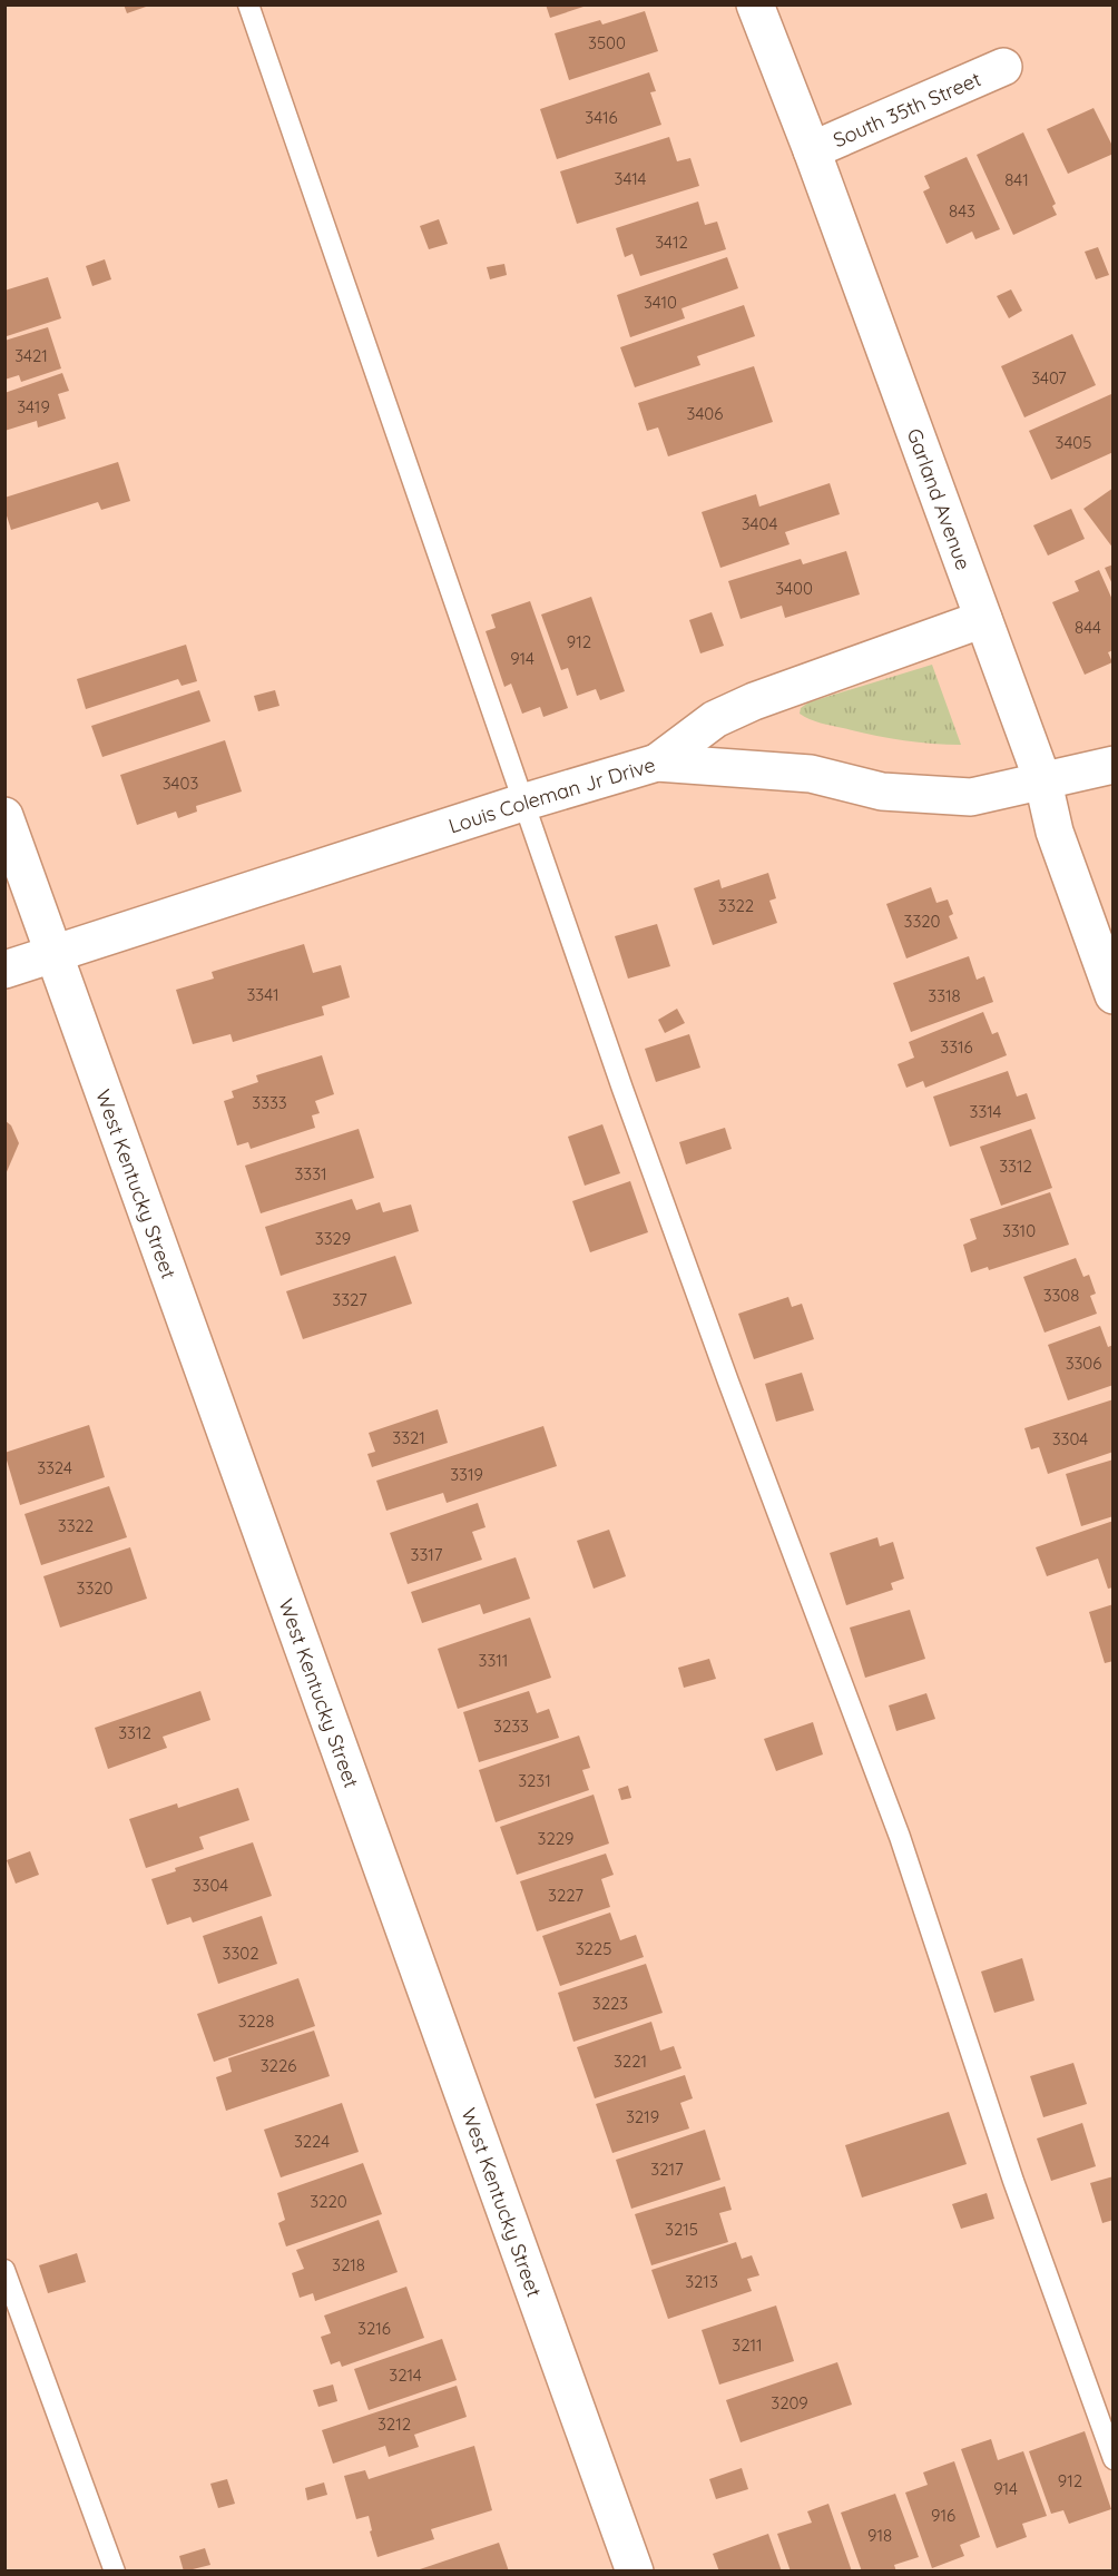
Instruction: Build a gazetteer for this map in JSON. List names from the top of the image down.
{
  "streets": {
    "street": [
      "South 35th Street",
      "Garland Avenue",
      "Louis Coleman Jr Drive",
      "West Kentucky Street"
    ]
  },
  "crossings": [
    ["South 35th Street", "Garland Avenue"],
    ["Garland Avenue", "Louis Coleman Jr Drive"],
    ["Louis Coleman Jr Drive", "West Kentucky Street"]
  ],
  "house_numbers": [
    "3500",
    "3416",
    "3414",
    "841",
    "843",
    "3412",
    "3410",
    "3421",
    "3407",
    "3419",
    "3406",
    "3405",
    "3404",
    "3400",
    "844",
    "912",
    "914",
    "3403",
    "3322",
    "3320",
    "3341",
    "3318",
    "3316",
    "3333",
    "3314",
    "3312",
    "3331",
    "3310",
    "3329",
    "3308",
    "3327",
    "3306",
    "3321",
    "3304",
    "3324",
    "3319",
    "3322",
    "3317",
    "3320",
    "3311",
    "3233",
    "3312",
    "3231",
    "3229",
    "3304",
    "3227",
    "3225",
    "3302",
    "3223",
    "3228",
    "3221",
    "3226",
    "3219",
    "3224",
    "3217",
    "3220",
    "3215",
    "3218",
    "3213",
    "3216",
    "3211",
    "3214",
    "3209",
    "3212",
    "912",
    "914",
    "916",
    "918"
  ]
}
